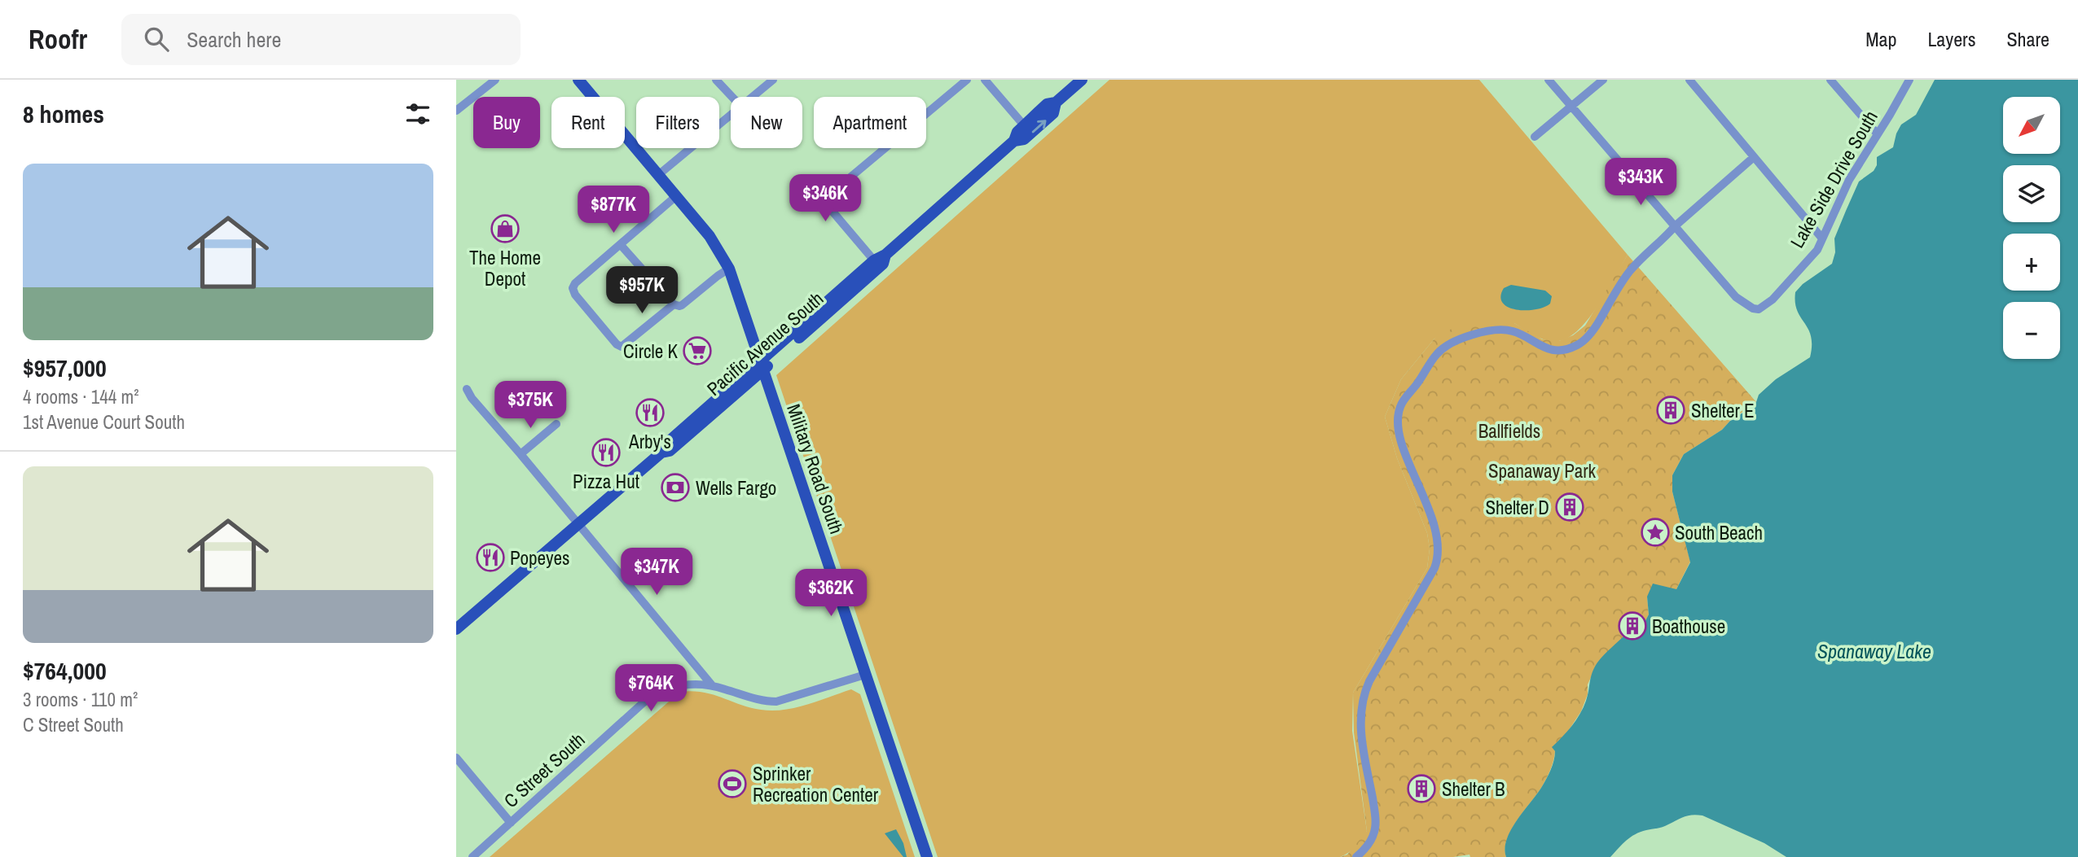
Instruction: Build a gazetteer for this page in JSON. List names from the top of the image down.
{
  "streets": {
    "main road": ["Pacific Avenue South", "Military Road South"],
    "street": ["Lake Side Drive South", "C Street South"]
  },
  "crossings": [
    ["Pacific Avenue South", "Military Road South"],
    ["Military Road South", "C Street South"]
  ],
  "water": ["Spanaway Lake"],
  "parks": ["Ballfields", "Spanaway Park"],
  "places": {
    "shop": ["The Home Depot"],
    "supermarket": ["Circle K"],
    "building": [
      "Shelter E",
      "Shelter D",
      "Boathouse",
      "Shelter B"
    ],
    "restaurant": ["Arby's", "Pizza Hut", "Popeyes"],
    "bank": ["Wells Fargo"],
    "place": ["South Beach"],
    "sports": ["Sprinker Recreation Center"]
  },
  "north": "bottom left",
  "page": {
    "header": "Roofr",
    "search": "Search here",
    "nav": ["Map", "Layers", "Share"],
    "heading": "8 homes",
    "map_buttons": ["+", "−"],
    "chip": [
      "Buy",
      "Rent",
      "Filters",
      "New",
      "Apartment"
    ],
    "list": [
      {
        "name": "$957,000",
        "note": "4 rooms · 144 m² · 1st Avenue Court South"
      },
      {
        "name": "$764,000",
        "note": "3 rooms · 110 m² · C Street South"
      }
    ],
    "price": [
      "$343K",
      "$346K",
      "$877K",
      "$957K",
      "$375K",
      "$347K",
      "$362K",
      "$764K"
    ]
  }
}
